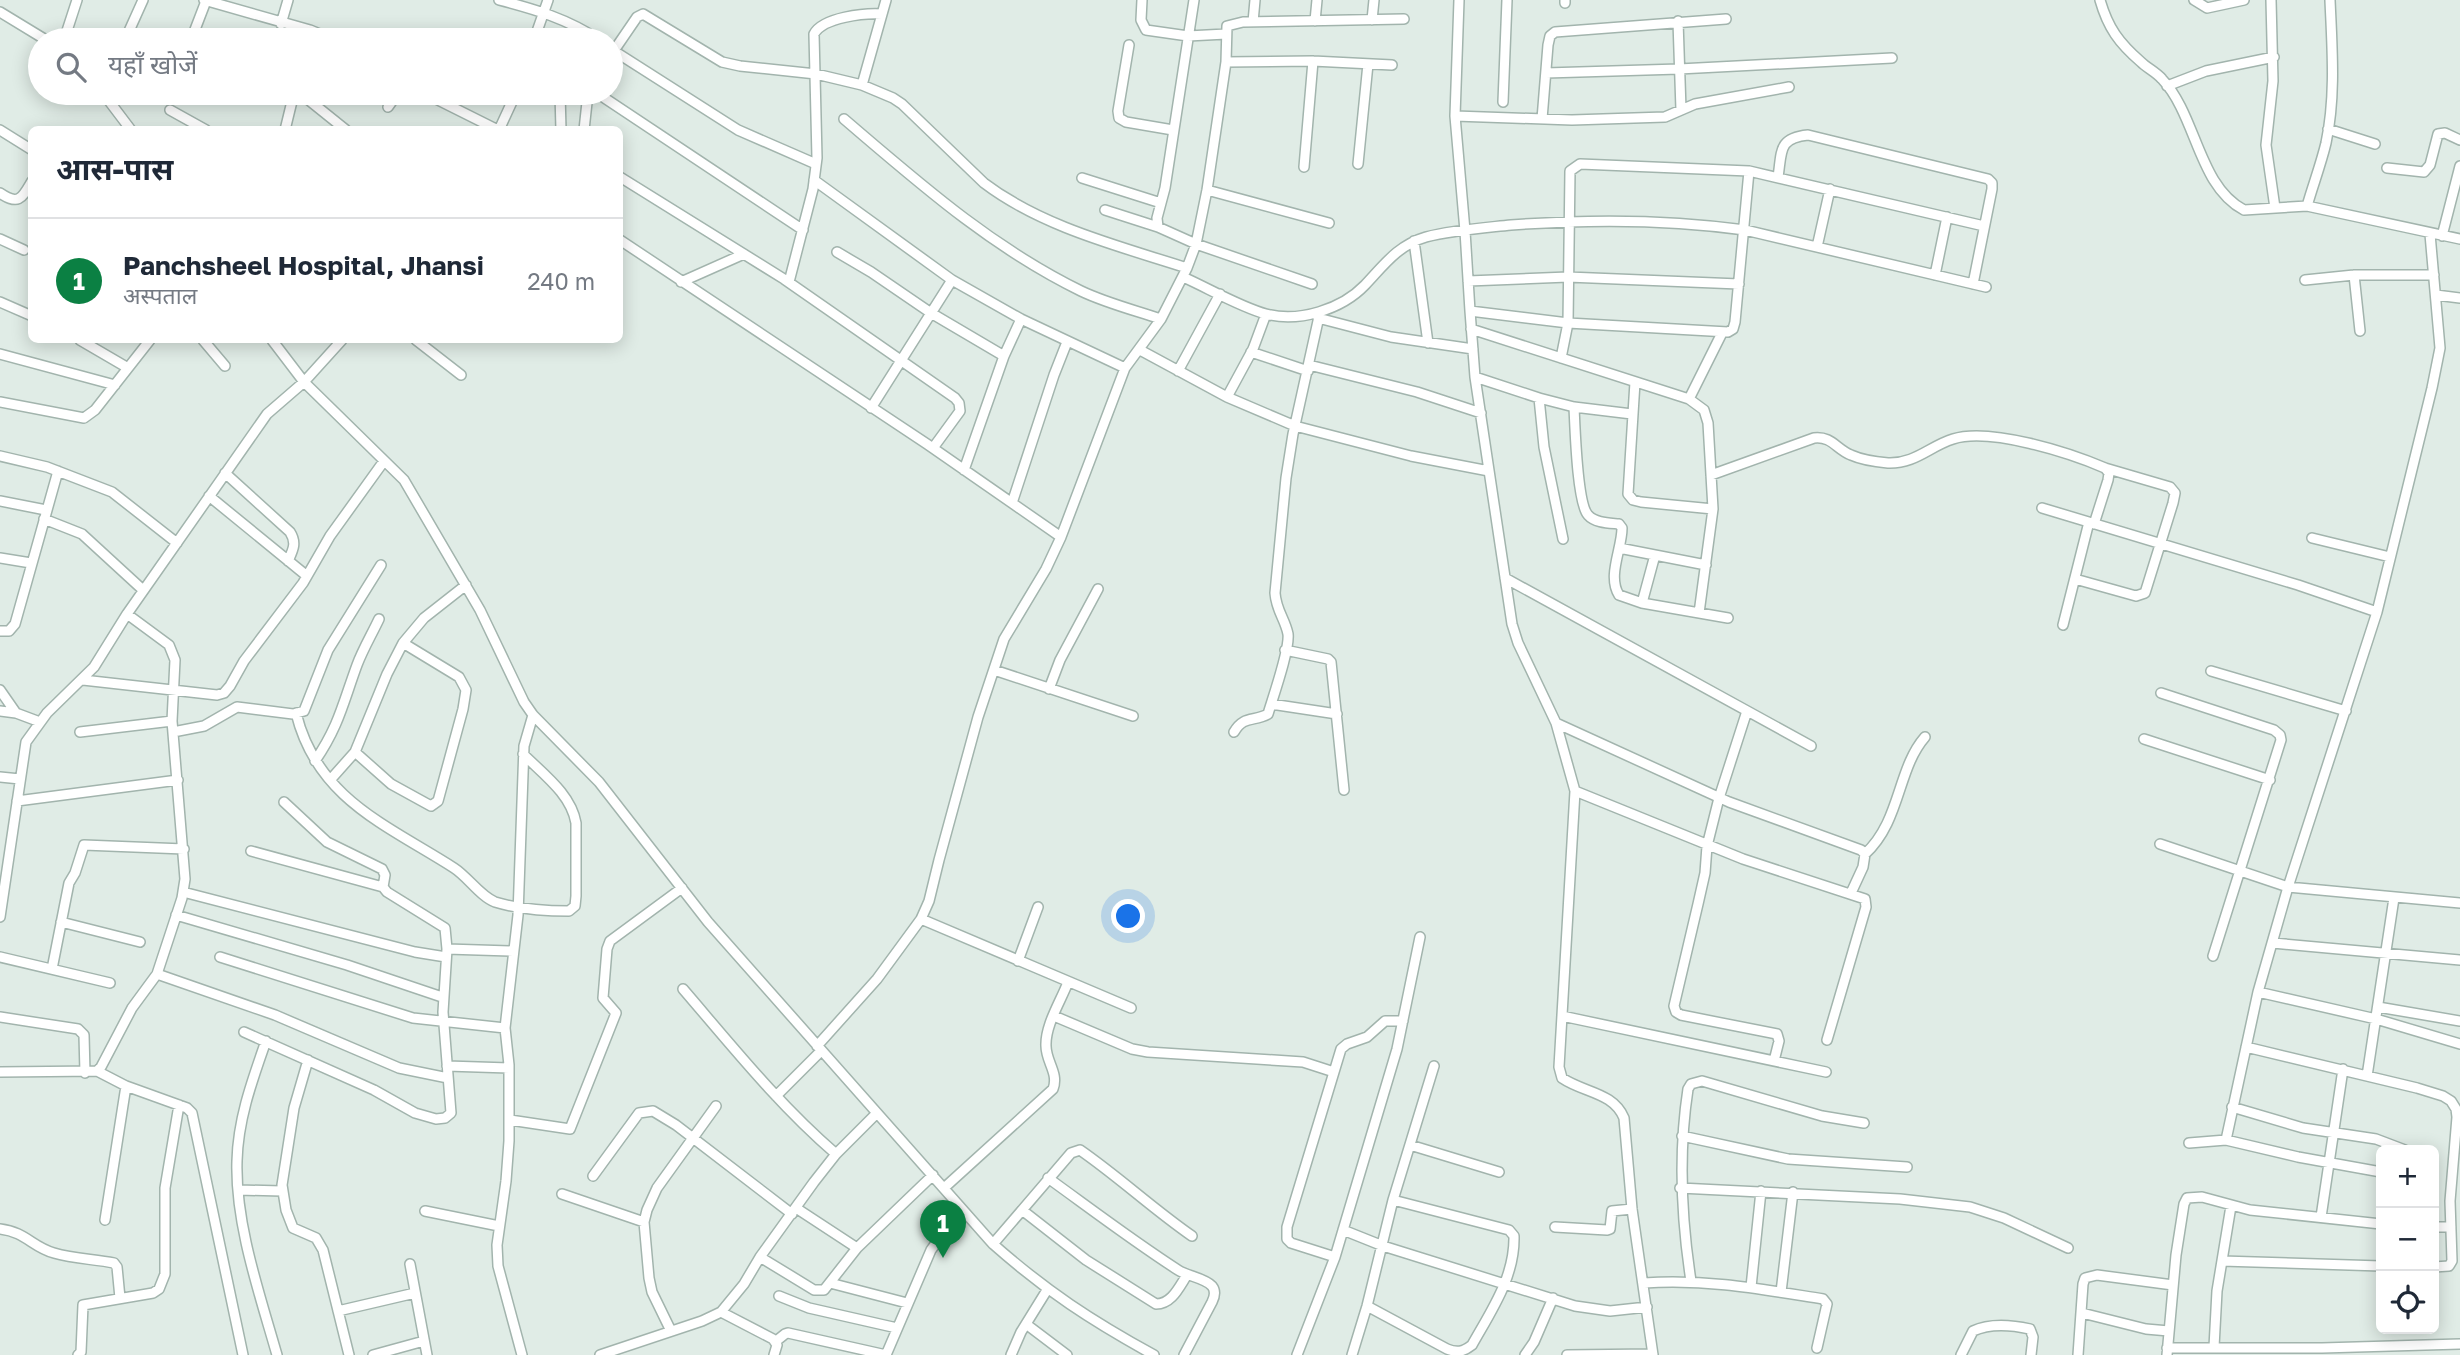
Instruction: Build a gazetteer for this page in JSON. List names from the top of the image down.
{
  "page": {
    "search": "यहाँ खोजें",
    "heading": "आस-पास",
    "list": [
      {
        "mark": "1",
        "name": "Panchsheel Hospital, Jhansi",
        "note": "अस्पताल",
        "value": "240 m"
      }
    ],
    "map_buttons": ["+", "−"],
    "pins": "1"
  }
}
